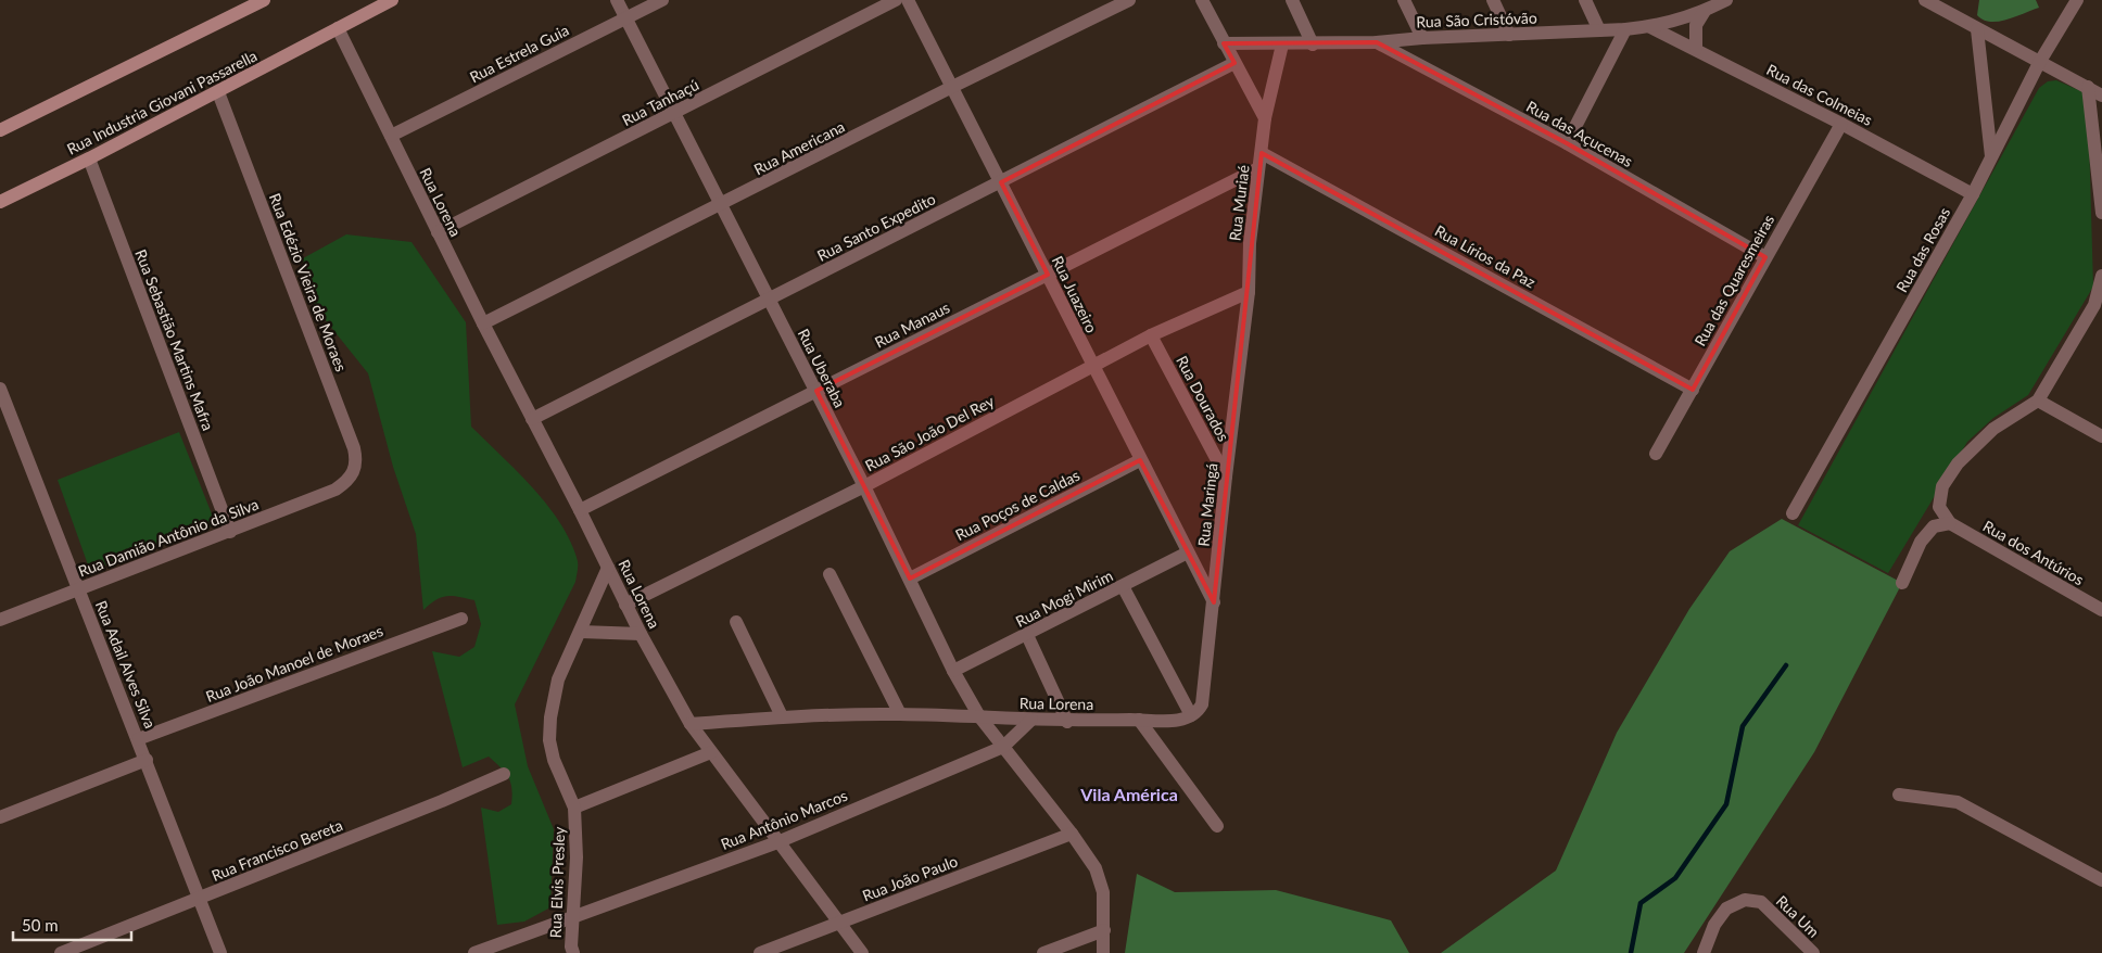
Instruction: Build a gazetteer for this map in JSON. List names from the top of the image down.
{
  "streets": {
    "street": [
      "Rua São Cristóvão",
      "Rua Estrela Guia",
      "Rua das Colmeias",
      "Rua Industria Giovani Passarella",
      "Rua Tanhaçú",
      "Rua das Açucenas",
      "Rua Americana",
      "Rua Lorena",
      "Rua Muriaé",
      "Rua Santo Expedito",
      "Rua das Rosas",
      "Rua Lírios da Paz",
      "Rua das Quaresmeiras",
      "Rua Edézio Vieira de Moraes",
      "Rua Juazeiro",
      "Rua Manaus",
      "Rua Sebastião Martins Mafra",
      "Rua Uberaba",
      "Rua Dourados",
      "Rua São João Del Rey",
      "Rua Poços de Caldas",
      "Rua Maringá",
      "Rua Damião Antônio da Silva",
      "Rua dos Antúrios",
      "Rua Mogi Mirim",
      "Rua João Manoel de Moraes",
      "Rua Adail Alves Silva",
      "Rua Antônio Marcos",
      "Rua Francisco Bereta",
      "Rua João Paulo",
      "Rua Elvis Presley",
      "Rua Um"
    ]
  },
  "crossings": [
    ["Rua São Cristóvão", "Rua das Colmeias"],
    ["Rua São Cristóvão", "Rua das Açucenas"],
    ["Rua São Cristóvão", "Rua Muriaé"],
    ["Rua Estrela Guia", "Rua Lorena"],
    ["Rua Estrela Guia", "Rua Uberaba"],
    ["Rua das Colmeias", "Rua das Rosas"],
    ["Rua das Colmeias", "Rua das Quaresmeiras"],
    ["Rua Industria Giovani Passarella", "Rua Lorena"],
    ["Rua Industria Giovani Passarella", "Rua Edézio Vieira de Moraes"],
    ["Rua Industria Giovani Passarella", "Rua Sebastião Martins Mafra"],
    ["Rua Tanhaçú", "Rua Lorena"],
    ["Rua Tanhaçú", "Rua Uberaba"],
    ["Rua das Açucenas", "Rua das Quaresmeiras"],
    ["Rua Americana", "Rua Lorena"],
    ["Rua Americana", "Rua Juazeiro"],
    ["Rua Americana", "Rua Uberaba"],
    ["Rua Lorena", "Rua Santo Expedito"],
    ["Rua Lorena", "Rua Manaus"],
    ["Rua Lorena", "Rua Uberaba"],
    ["Rua Lorena", "Rua São João Del Rey"],
    ["Rua Lorena", "Rua Maringá"],
    ["Rua Lorena", "Rua Elvis Presley"],
    ["Rua Muriaé", "Rua Lírios da Paz"],
    ["Rua Muriaé", "Rua Manaus"],
    ["Rua Muriaé", "Rua São João Del Rey"],
    ["Rua Muriaé", "Rua Maringá"],
    ["Rua Santo Expedito", "Rua Juazeiro"],
    ["Rua Santo Expedito", "Rua Uberaba"],
    ["Rua Lírios da Paz", "Rua das Quaresmeiras"],
    ["Rua Edézio Vieira de Moraes", "Rua Damião Antônio da Silva"],
    ["Rua Juazeiro", "Rua Manaus"],
    ["Rua Juazeiro", "Rua São João Del Rey"],
    ["Rua Juazeiro", "Rua Poços de Caldas"],
    ["Rua Juazeiro", "Rua Maringá"],
    ["Rua Juazeiro", "Rua Mogi Mirim"],
    ["Rua Manaus", "Rua Uberaba"],
    ["Rua Sebastião Martins Mafra", "Rua Damião Antônio da Silva"],
    ["Rua Uberaba", "Rua São João Del Rey"],
    ["Rua Uberaba", "Rua Poços de Caldas"],
    ["Rua Uberaba", "Rua Mogi Mirim"],
    ["Rua Uberaba", "Rua Antônio Marcos"],
    ["Rua Uberaba", "Rua João Paulo"],
    ["Rua Dourados", "Rua São João Del Rey"],
    ["Rua Dourados", "Rua Maringá"],
    ["Rua São João Del Rey", "Rua Maringá"],
    ["Rua Damião Antônio da Silva", "Rua Adail Alves Silva"],
    ["Rua João Manoel de Moraes", "Rua Adail Alves Silva"],
    ["Rua Adail Alves Silva", "Rua Francisco Bereta"],
    ["Rua Antônio Marcos", "Rua Elvis Presley"]
  ],
  "districts": ["Vila América"],
  "scale_bar": "50 m"
}
